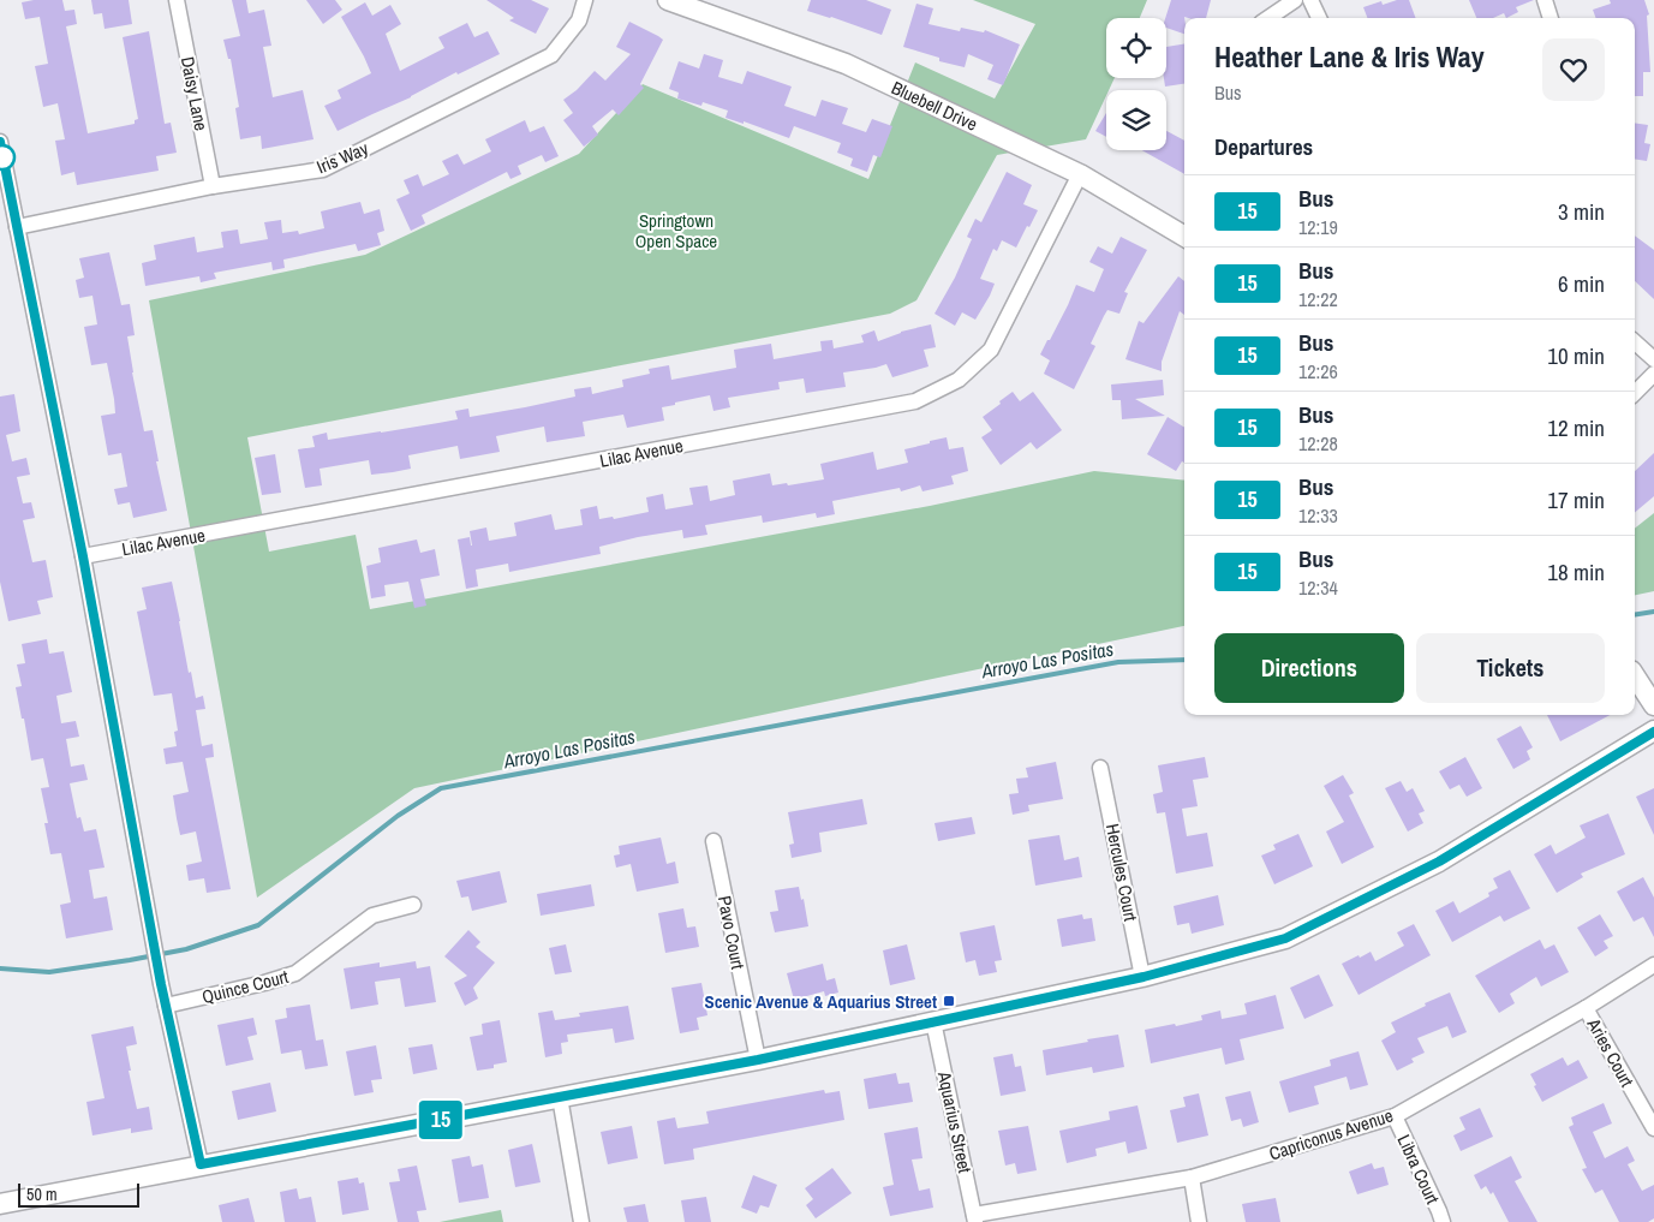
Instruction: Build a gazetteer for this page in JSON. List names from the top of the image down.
{
  "streets": {
    "street": [
      "Daisy Lane",
      "Bluebell Drive",
      "Iris Way",
      "Lilac Avenue",
      "Hercules Court",
      "Pavo Court",
      "Quince Court",
      "Aries Court",
      "Aquarius Street",
      "Capriconus Avenue",
      "Libra Court"
    ]
  },
  "crossings": [
    ["Daisy Lane", "Iris Way"],
    ["Bluebell Drive", "Lilac Avenue"],
    ["Aries Court", "Capriconus Avenue"],
    ["Aquarius Street", "Capriconus Avenue"],
    ["Capriconus Avenue", "Libra Court"]
  ],
  "water": ["Arroyo Las Positas"],
  "parks": ["Springtown Open Space"],
  "places": {
    "transit": ["Scenic Avenue & Aquarius Street"]
  },
  "lines": ["bus line 15"],
  "scale_bar": "50 m",
  "page": {
    "on_map": "15",
    "heading": [
      ["Heather Lane & Iris Way", "Bus"],
      "Departures"
    ],
    "list": [
      {
        "mark": "15",
        "name": "Bus",
        "note": "12:19",
        "value": "3 min"
      },
      {
        "mark": "15",
        "name": "Bus",
        "note": "12:22",
        "value": "6 min"
      },
      {
        "mark": "15",
        "name": "Bus",
        "note": "12:26",
        "value": "10 min"
      },
      {
        "mark": "15",
        "name": "Bus",
        "note": "12:28",
        "value": "12 min"
      },
      {
        "mark": "15",
        "name": "Bus",
        "note": "12:33",
        "value": "17 min"
      },
      {
        "mark": "15",
        "name": "Bus",
        "note": "12:34",
        "value": "18 min"
      }
    ],
    "buttons": ["Directions", "Tickets"],
    "scale": "50 m"
  }
}
